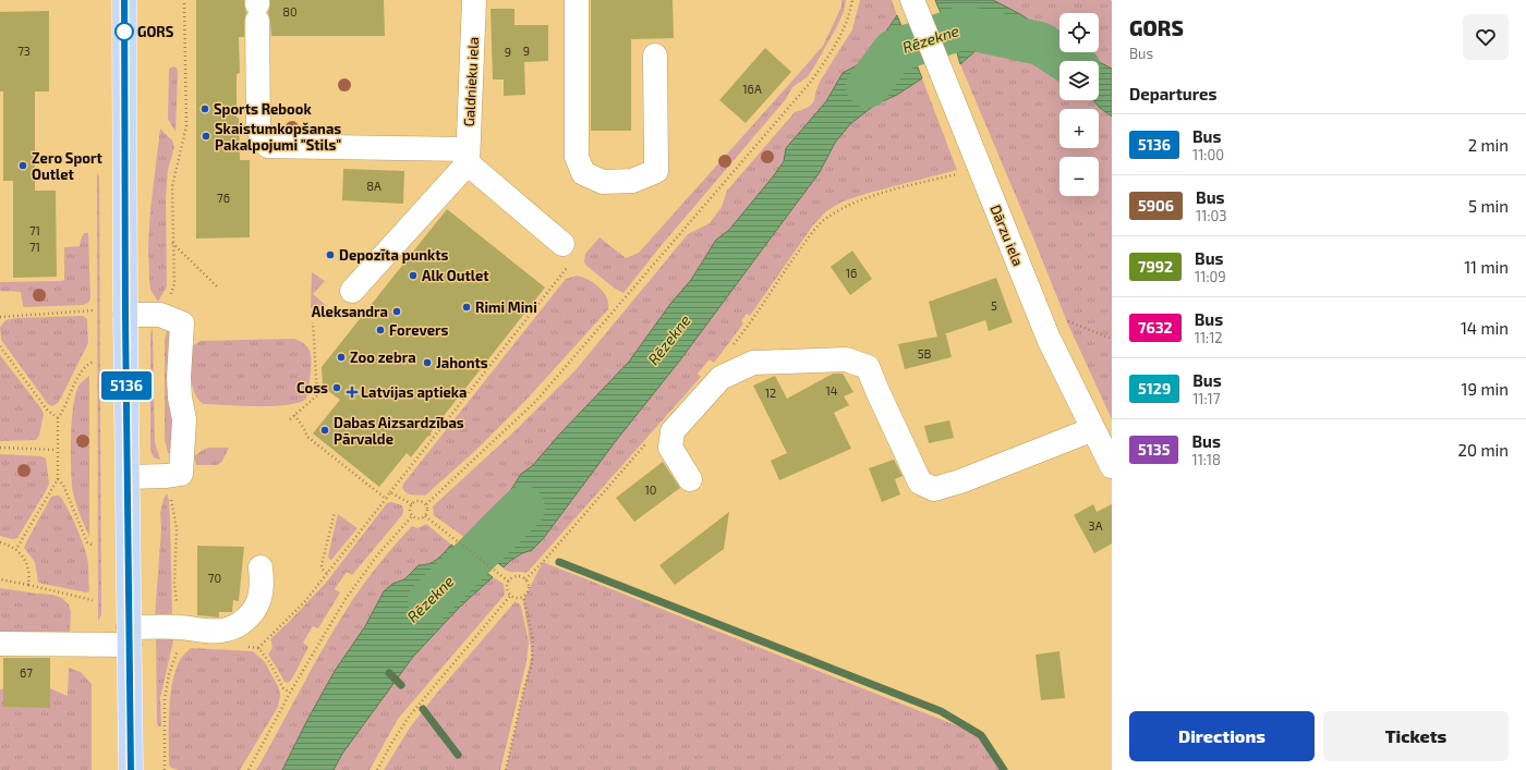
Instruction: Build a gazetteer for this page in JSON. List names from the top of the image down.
{
  "streets": {
    "street": ["Galdnieku iela", "Dārzu iela"]
  },
  "water": ["Rēzekne"],
  "places": {
    "other": [
      "GORS",
      "Sports Rebook",
      "Skaistumkopšanas Pakalpojumi \"Stils\"",
      "Zero Sport Outlet",
      "Depozīta punkts",
      "Alk Outlet",
      "Rimi Mini",
      "Aleksandra",
      "Forevers",
      "Zoo zebra",
      "Jahonts",
      "Coss",
      "Dabas Aizsardzības Pārvalde"
    ],
    "health": ["Latvijas aptieka"]
  },
  "lines": ["bus line 5136"],
  "house_numbers": [
    "80",
    "73",
    "9",
    "9",
    "16A",
    "8A",
    "76",
    "71",
    "71",
    "16",
    "5",
    "5B",
    "14",
    "12",
    "10",
    "3A",
    "70",
    "67"
  ],
  "page": {
    "on_map": "5136",
    "heading": [
      ["GORS", "Bus"],
      "Departures"
    ],
    "map_buttons": ["+", "−"],
    "list": [
      {
        "mark": "5136",
        "name": "Bus",
        "note": "11:00",
        "value": "2 min"
      },
      {
        "mark": "5906",
        "name": "Bus",
        "note": "11:03",
        "value": "5 min"
      },
      {
        "mark": "7992",
        "name": "Bus",
        "note": "11:09",
        "value": "11 min"
      },
      {
        "mark": "7632",
        "name": "Bus",
        "note": "11:12",
        "value": "14 min"
      },
      {
        "mark": "5129",
        "name": "Bus",
        "note": "11:17",
        "value": "19 min"
      },
      {
        "mark": "5135",
        "name": "Bus",
        "note": "11:18",
        "value": "20 min"
      }
    ],
    "buttons": ["Directions", "Tickets"]
  }
}
